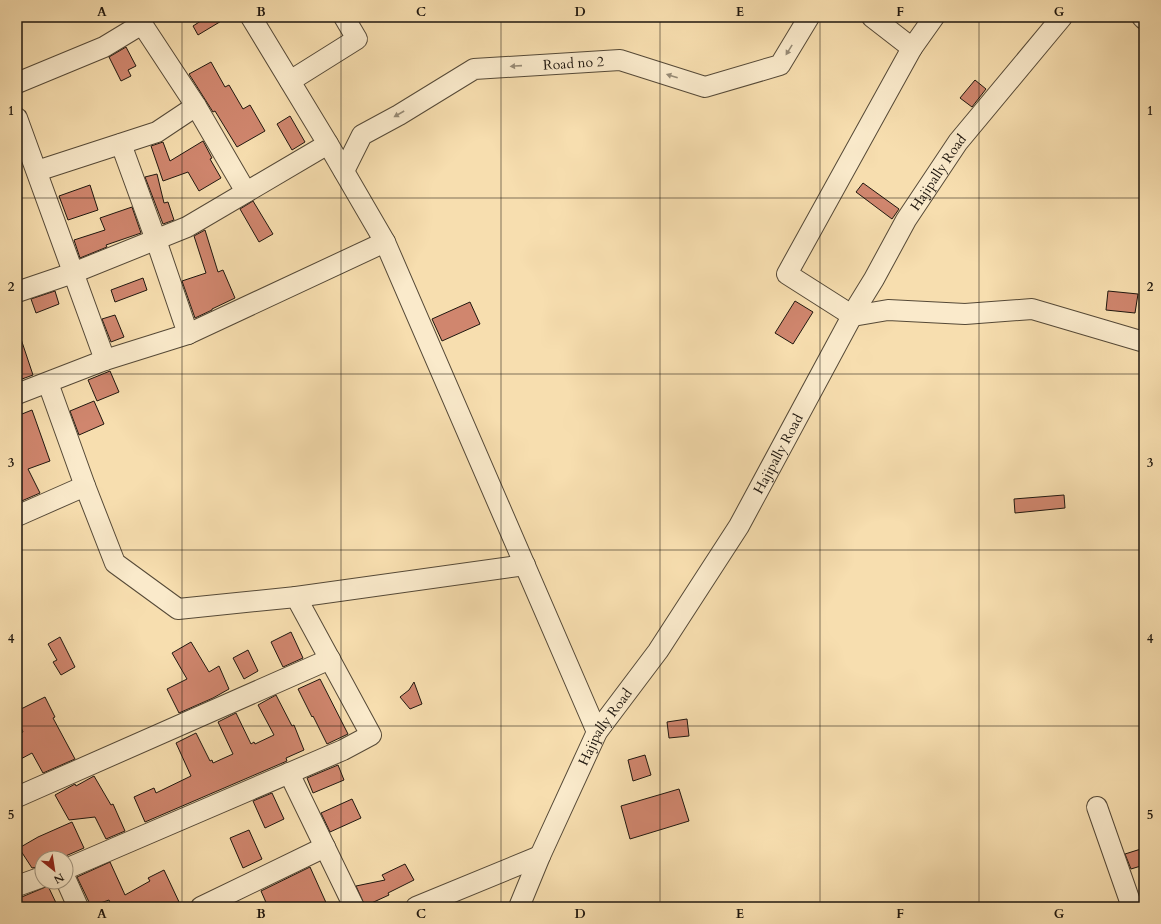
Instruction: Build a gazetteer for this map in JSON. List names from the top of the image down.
{
  "streets": {
    "street": ["Road no 2", "Hajipally Road"]
  },
  "one_way": ["Road no 2"],
  "north": "bottom right",
  "grid": {
    "columns": [
      "A",
      "B",
      "C",
      "D",
      "E",
      "F",
      "G"
    ],
    "rows": [
      "1",
      "2",
      "3",
      "4",
      "5"
    ]
  }
}
